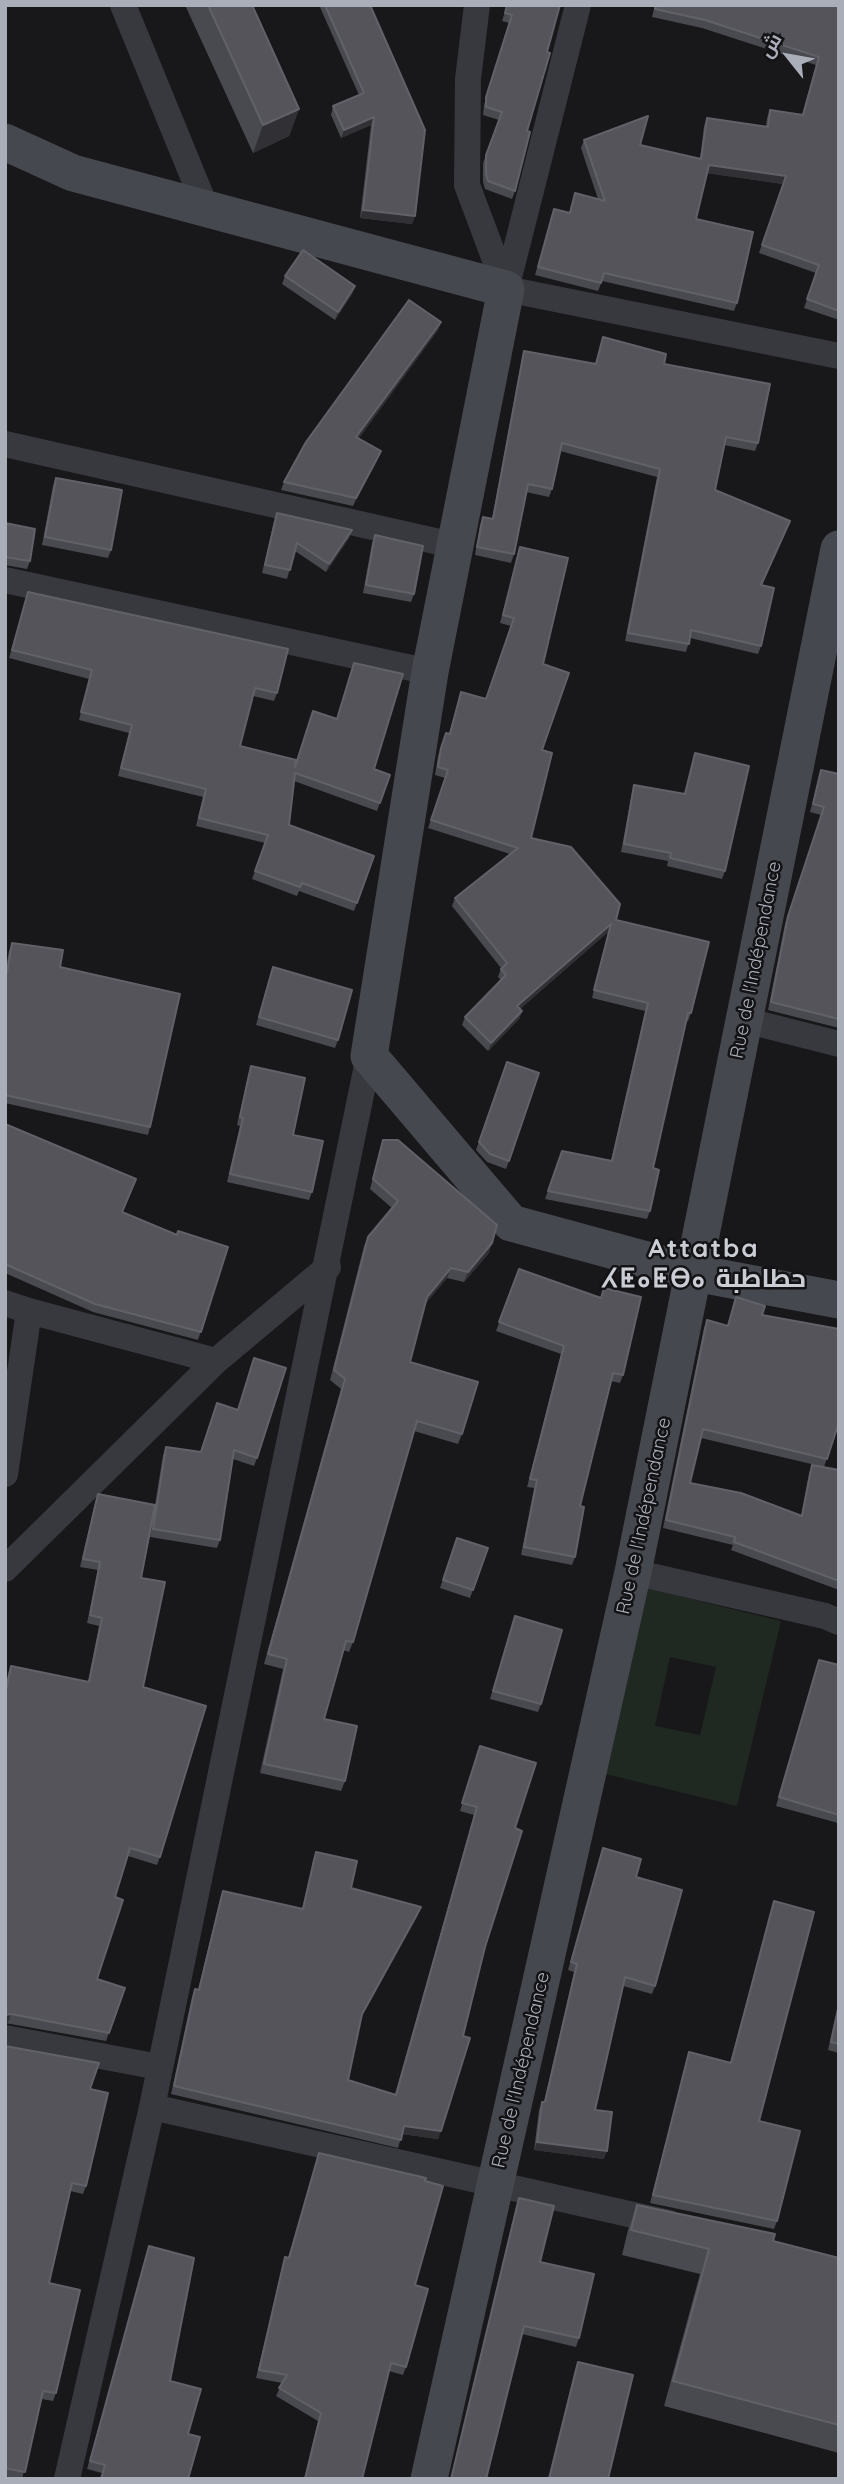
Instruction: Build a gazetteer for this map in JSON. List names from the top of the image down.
{
  "streets": {
    "main road": ["Rue de l'Indépendance"]
  },
  "districts": ["Attatba ⵃⵟⴰⵟⴱⴰ حطاطبة"],
  "north": "top left"
}
